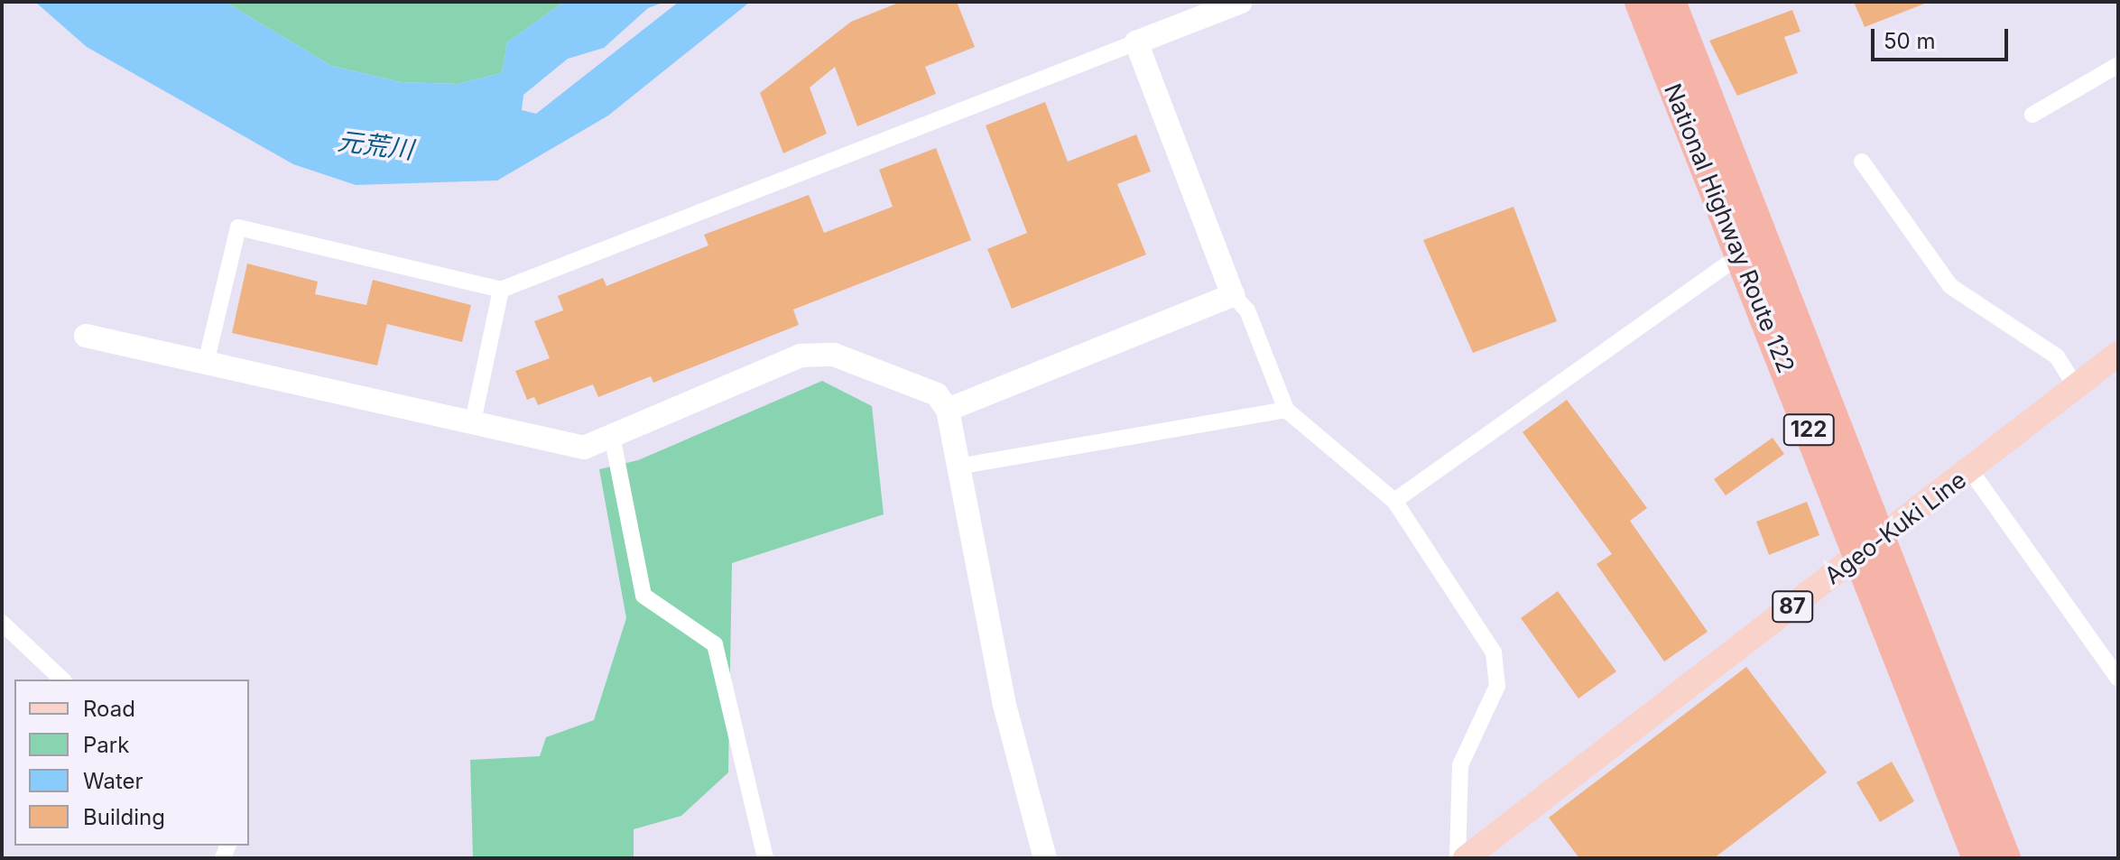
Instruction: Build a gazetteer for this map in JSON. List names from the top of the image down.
{
  "streets": {
    "highway": ["National Highway Route 122", "122"],
    "main road": ["Ageo-Kuki Line", "87"]
  },
  "crossings": [
    ["National Highway Route 122", "Ageo-Kuki Line"]
  ],
  "water": ["元荒川"],
  "legend": [
    "Road",
    "Park",
    "Water",
    "Building"
  ],
  "scale_bar": "50 m"
}
